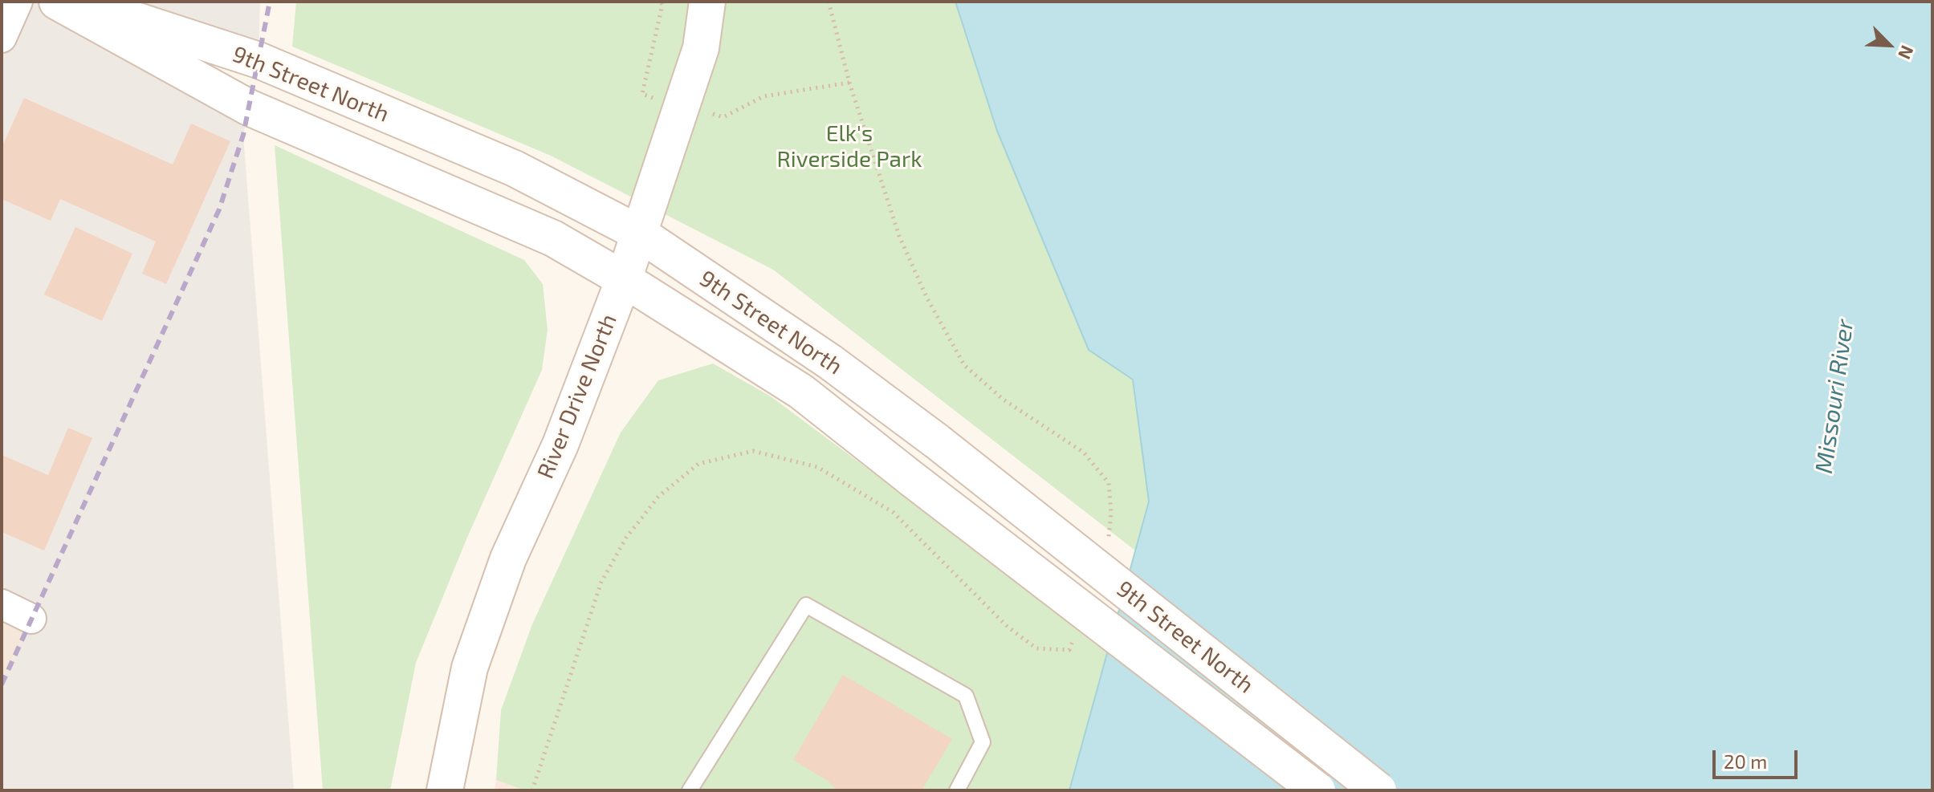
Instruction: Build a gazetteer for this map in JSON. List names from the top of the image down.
{
  "streets": {
    "main road": ["9th Street North", "River Drive North"]
  },
  "crossings": [
    ["9th Street North", "River Drive North"]
  ],
  "water": ["Missouri River"],
  "parks": ["Elk's Riverside Park"],
  "scale_bar": "20 m",
  "north": "bottom right"
}
